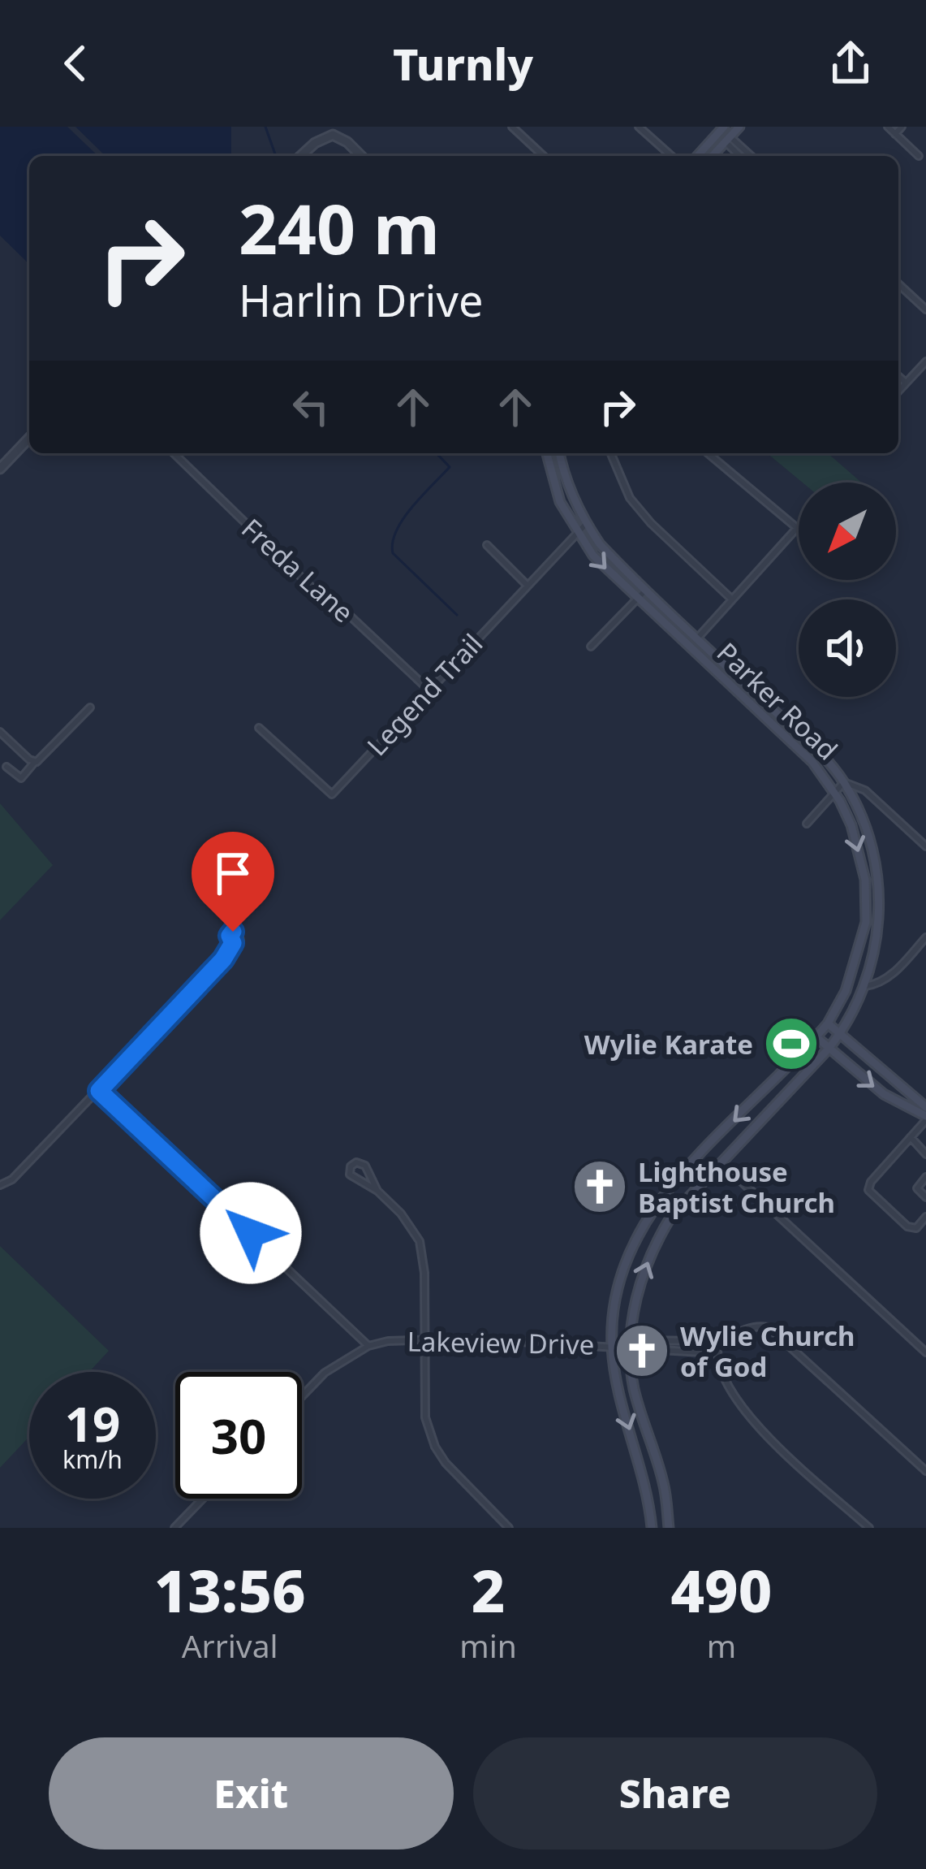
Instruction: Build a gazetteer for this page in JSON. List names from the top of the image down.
{
  "streets": {
    "main road": ["Parker Road"],
    "street": ["Freda Lane", "Legend Trail", "Lakeview Drive"]
  },
  "crossings": [
    ["Freda Lane", "Legend Trail"],
    ["Legend Trail", "Parker Road"],
    ["Parker Road", "Lakeview Drive"]
  ],
  "places": {
    "sports": ["Wylie Karate"],
    "church": ["Lighthouse Baptist Church", "Wylie Church of God"]
  },
  "north": "bottom left",
  "page": {
    "header": "Turnly",
    "turn": ["240 m", "Harlin Drive"],
    "speed": "19 km/h",
    "limit": "30",
    "eta": [
      "13:56",
      "Arrival",
      "2",
      "min",
      "490",
      "m"
    ],
    "buttons": ["Exit", "Share"]
  }
}
